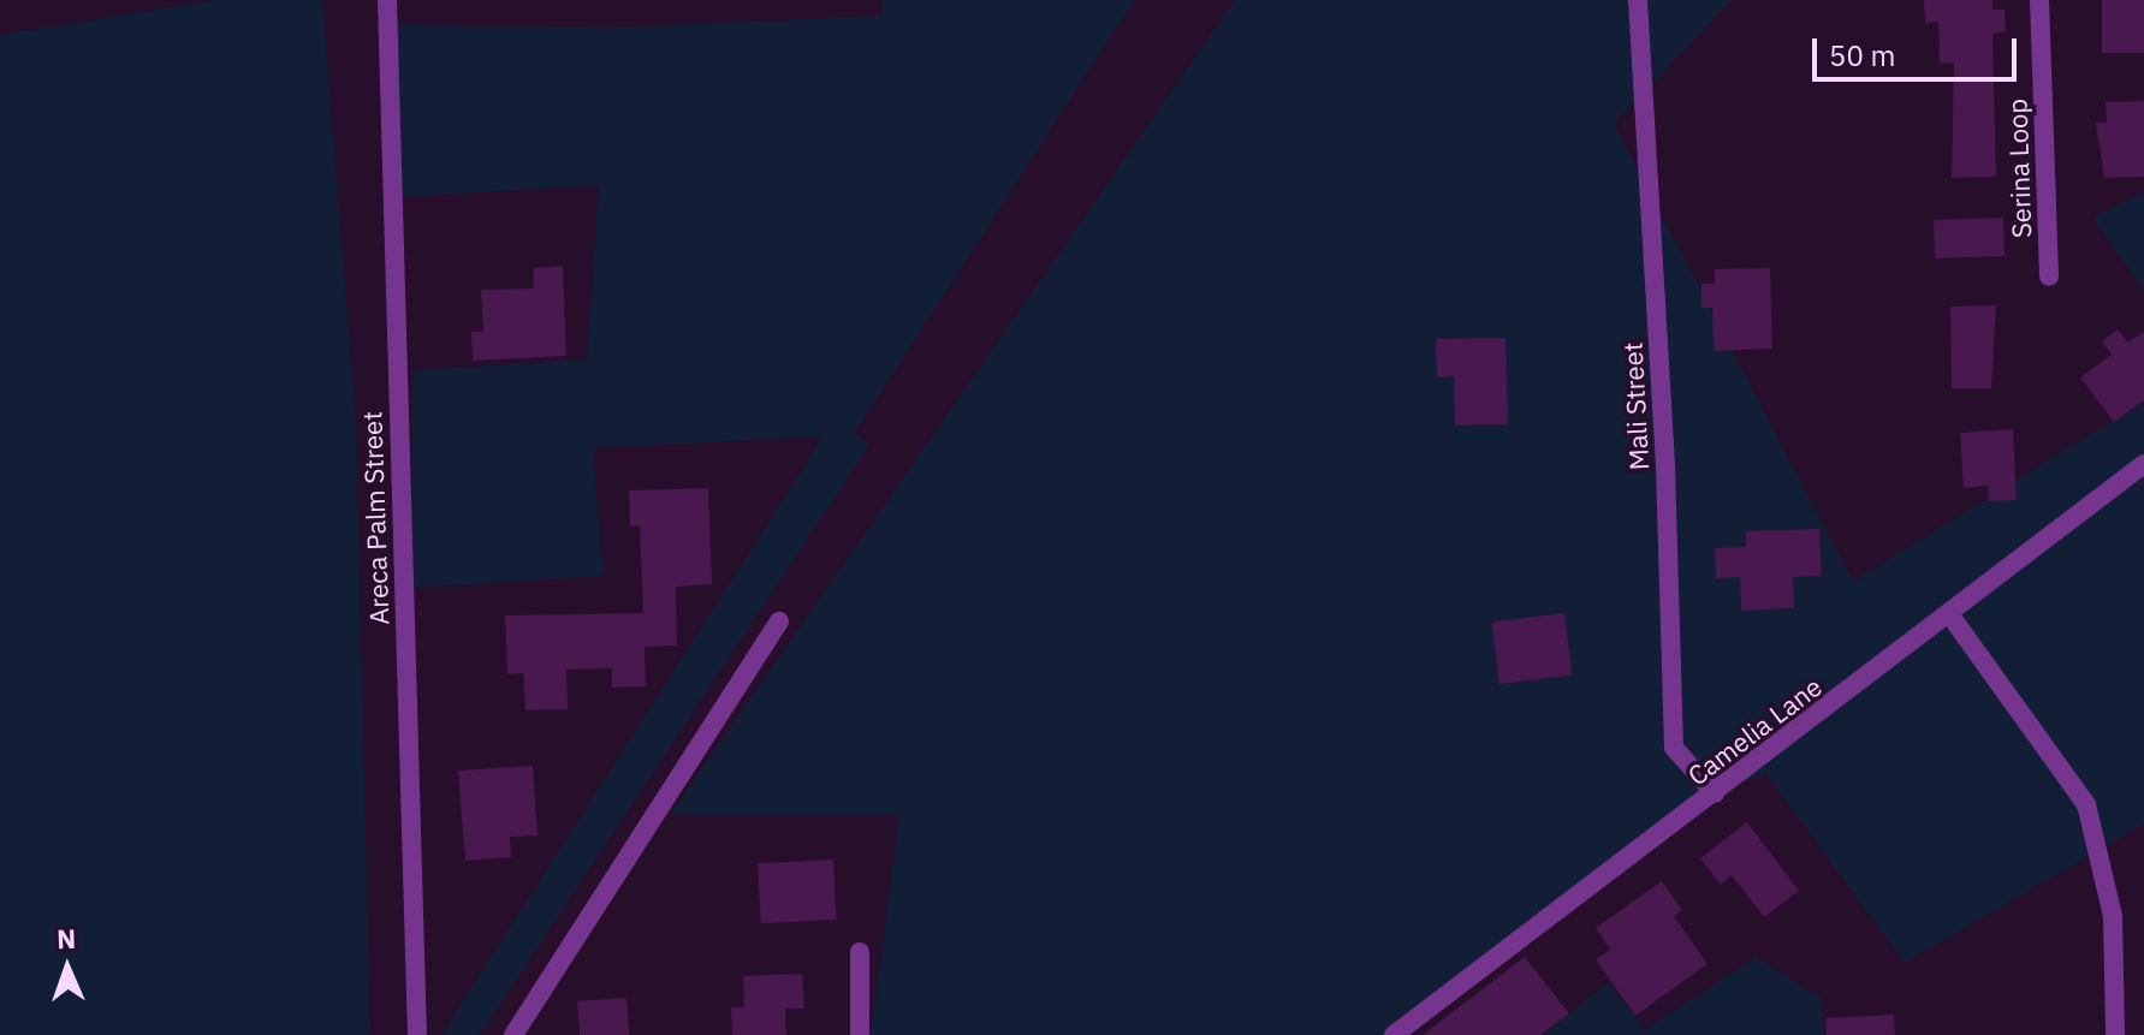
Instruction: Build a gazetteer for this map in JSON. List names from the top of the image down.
{
  "streets": {
    "street": [
      "Serina Loop",
      "Mali Street",
      "Areca Palm Street",
      "Camelia Lane"
    ]
  },
  "crossings": [
    ["Mali Street", "Camelia Lane"]
  ],
  "scale_bar": "50 m",
  "north": "top"
}
